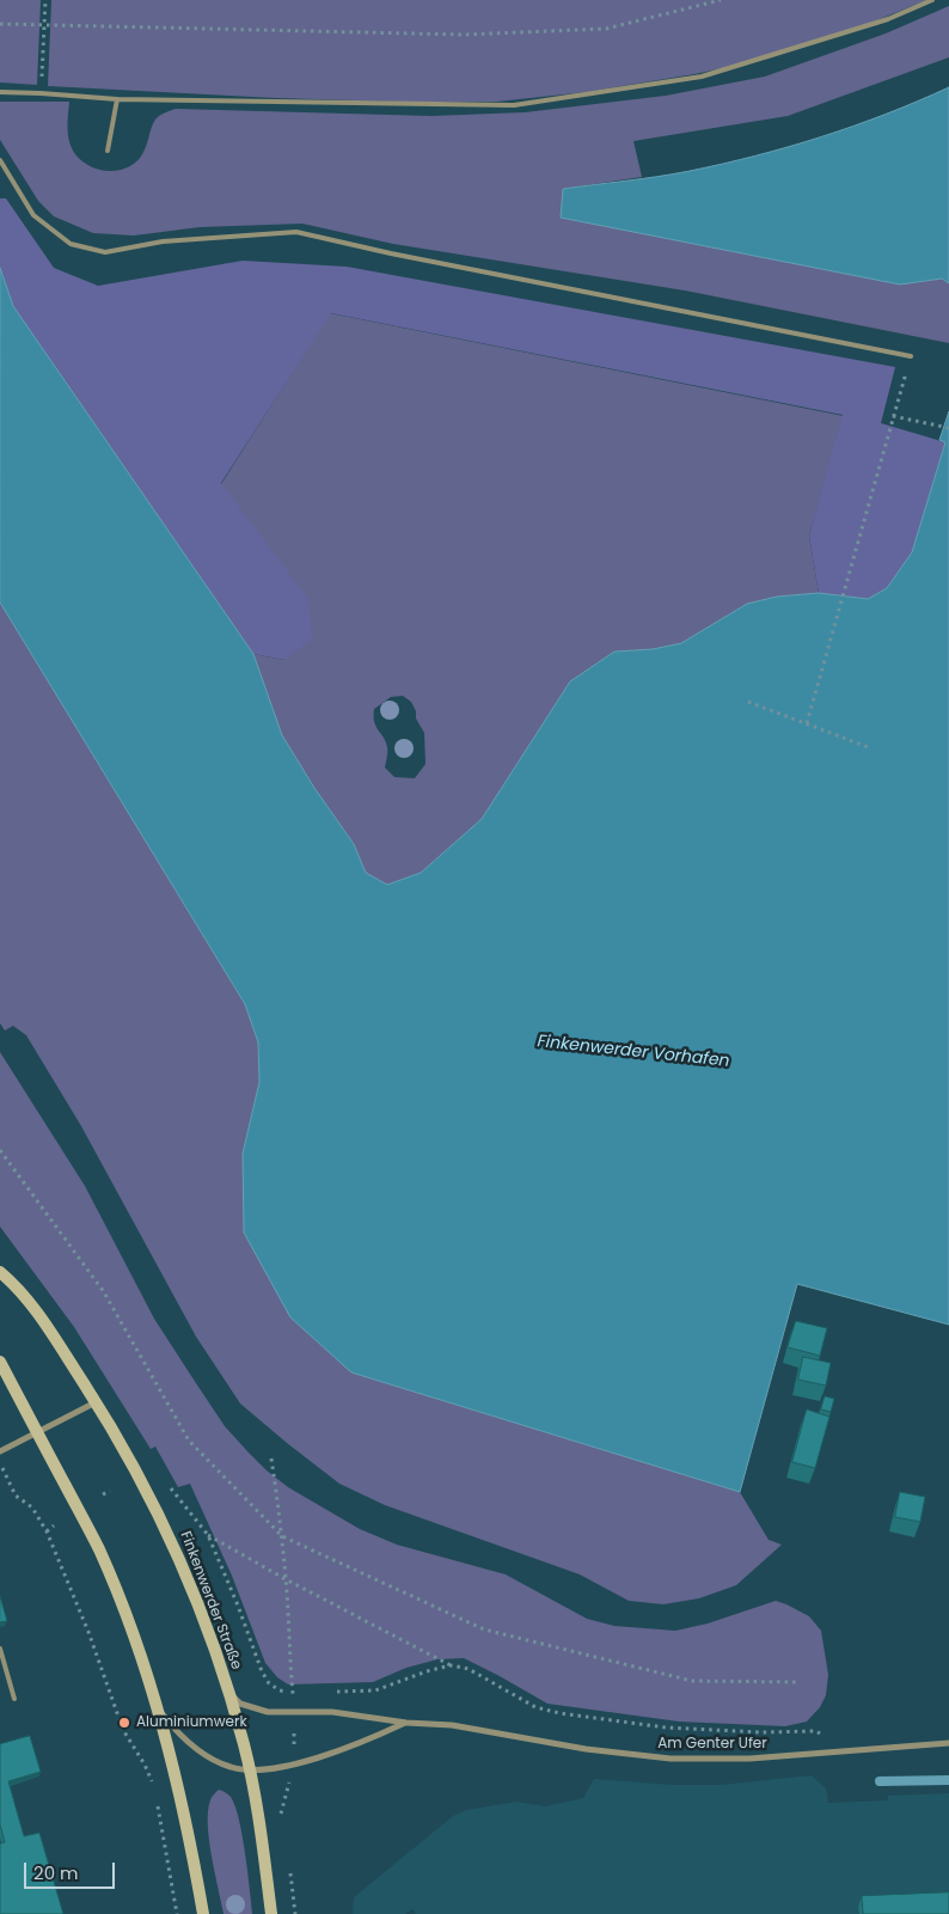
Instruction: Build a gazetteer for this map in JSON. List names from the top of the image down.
{
  "streets": {
    "main road": ["Finkenwerder Straße"],
    "street": ["Am Genter Ufer"]
  },
  "crossings": [
    ["Finkenwerder Straße", "Am Genter Ufer"]
  ],
  "water": ["Finkenwerder Vorhafen"],
  "places": ["Aluminiumwerk"],
  "scale_bar": "20 m"
}
